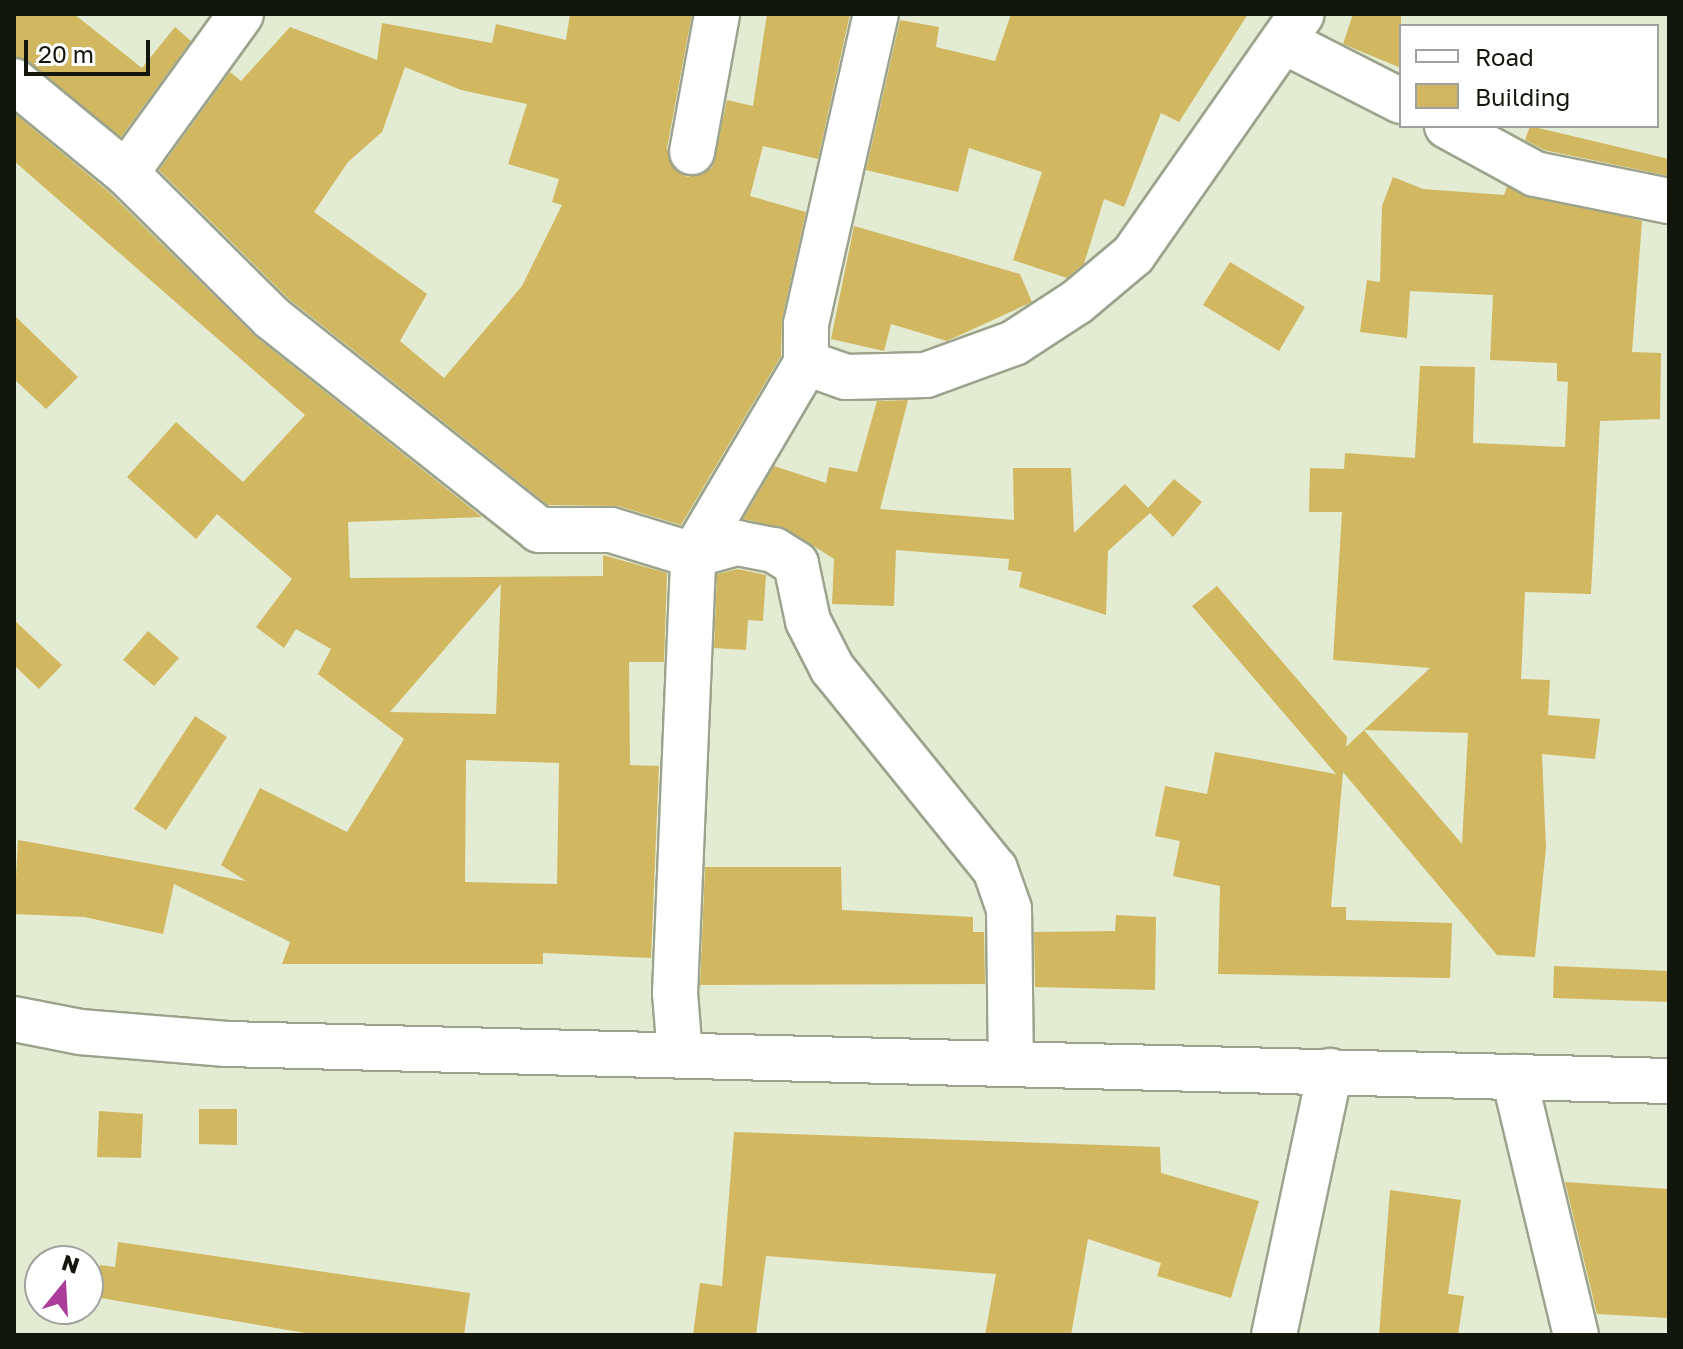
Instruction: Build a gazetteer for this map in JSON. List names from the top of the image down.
{
  "legend": ["Road", "Building"],
  "scale_bar": "20 m",
  "north": "top"
}
